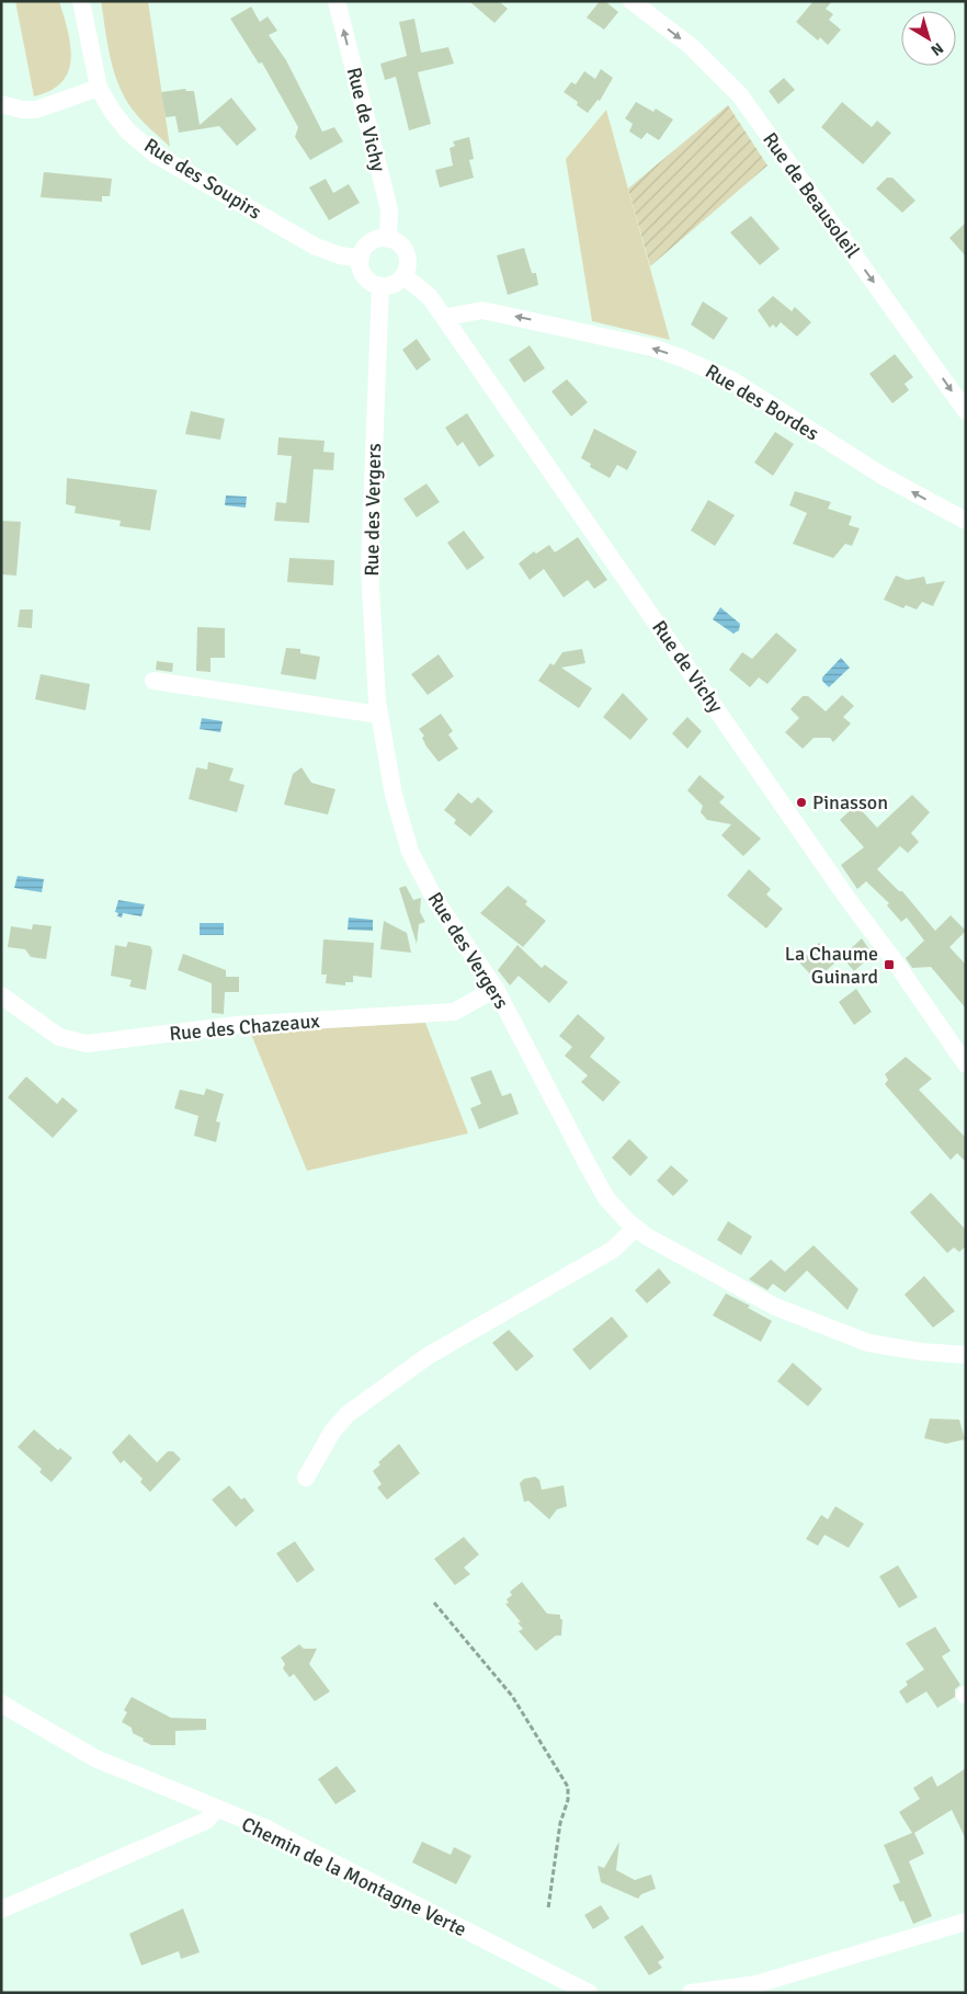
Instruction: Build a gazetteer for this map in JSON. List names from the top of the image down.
{
  "streets": {
    "street": [
      "Rue de Vichy",
      "Rue des Soupirs",
      "Rue de Beausoleil",
      "Rue des Bordes",
      "Rue des Vergers",
      "Rue des Chazeaux",
      "Chemin de la Montagne Verte"
    ]
  },
  "crossings": [
    ["Rue de Vichy", "Rue des Soupirs"],
    ["Rue de Vichy", "Rue des Bordes"],
    ["Rue de Vichy", "Rue des Vergers"],
    ["Rue des Soupirs", "Rue des Vergers"],
    ["Rue des Vergers", "Rue des Chazeaux"]
  ],
  "one_way": ["Rue de Beausoleil", "Rue des Bordes"],
  "places": {
    "other": ["Pinasson"],
    "transit": ["La Chaume Guinard"]
  },
  "north": "bottom right"
}
